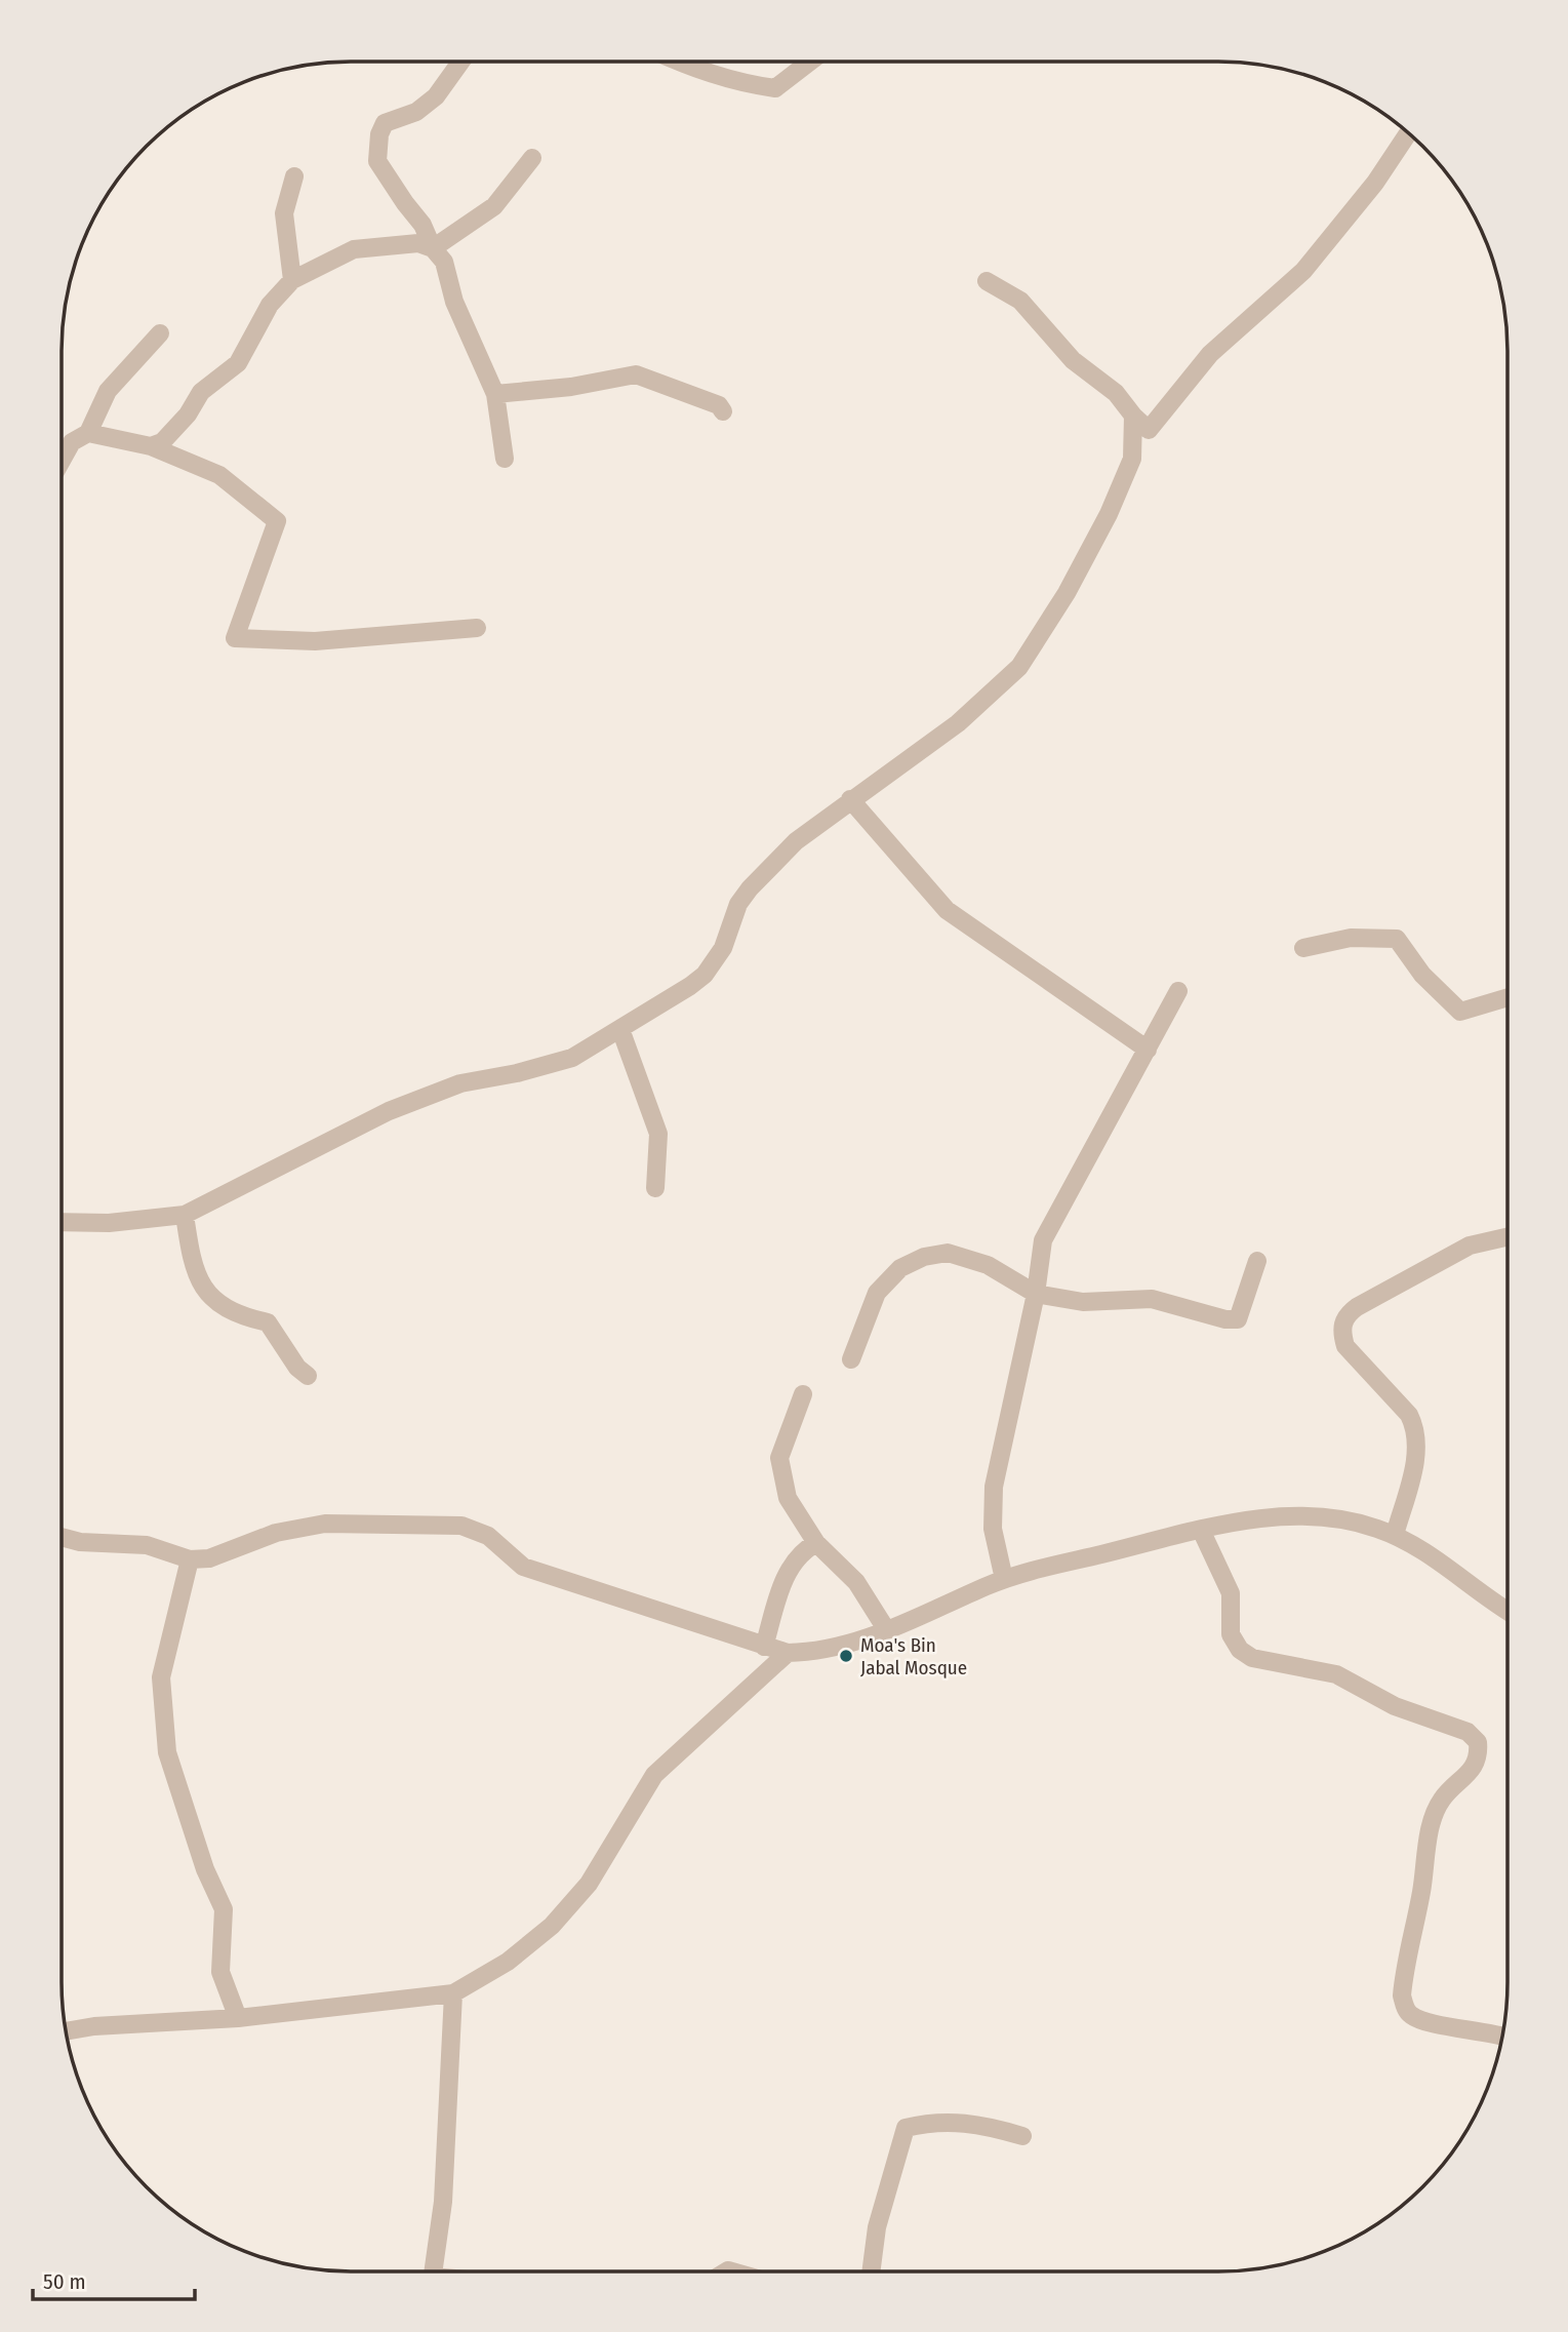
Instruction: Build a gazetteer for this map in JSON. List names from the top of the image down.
{
  "places": ["Moa's Bin Jabal Mosque"],
  "scale_bar": "50 m"
}
